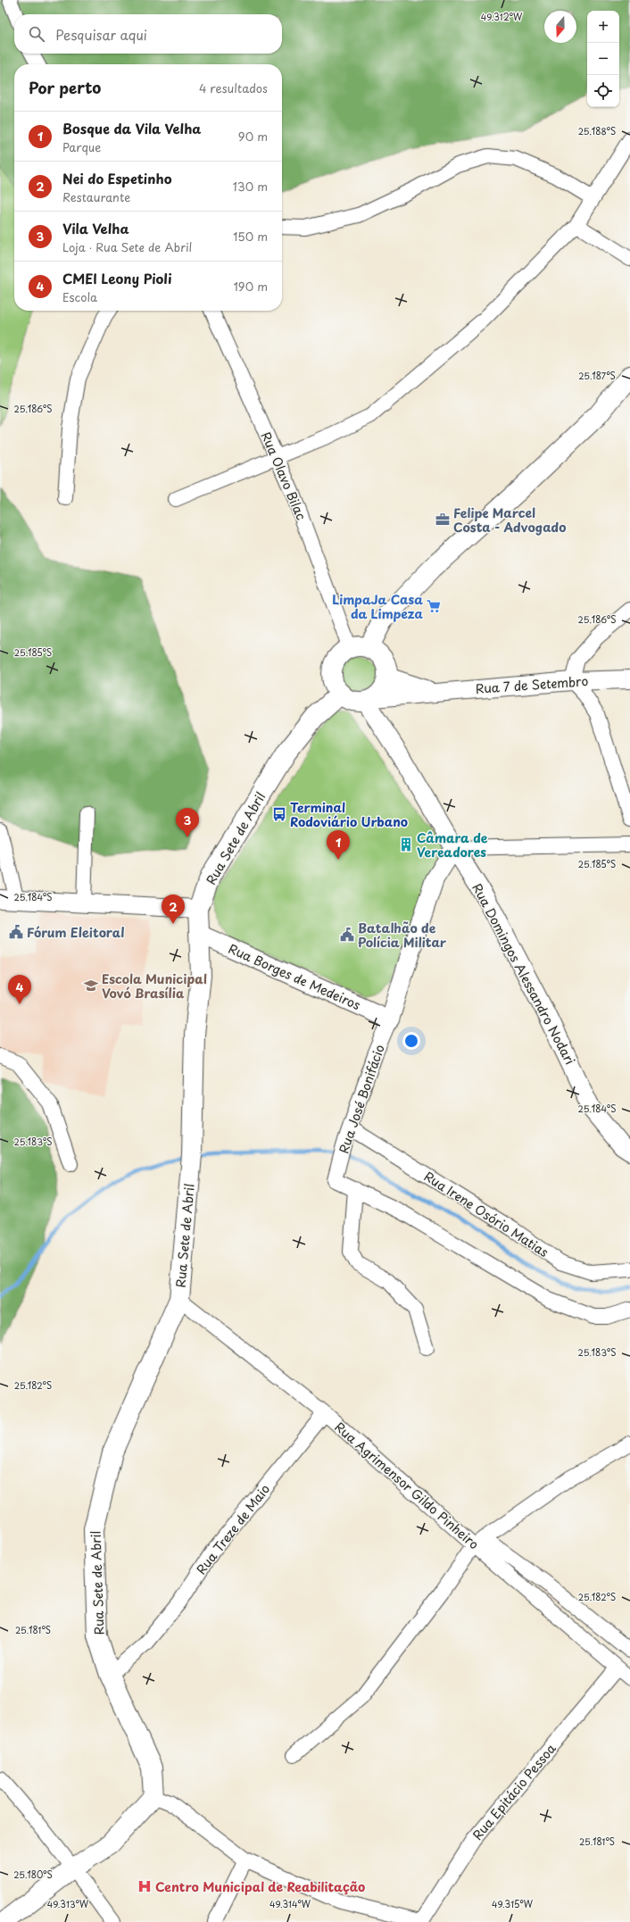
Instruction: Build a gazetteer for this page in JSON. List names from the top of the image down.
{
  "streets": {
    "main road": ["Rua Sete de Abril"],
    "street": [
      "Rua Olavo Bilac",
      "Rua 7 de Setembro",
      "Rua Domingos Alessandro Nodari",
      "Rua Borges de Medeiros",
      "Rua José Bonifácio",
      "Rua Irene Osório Matias",
      "Rua Agrimensor Gildo Pinheiro",
      "Rua Treze de Maio",
      "Rua Epitácio Pessoa"
    ]
  },
  "crossings": [
    ["Rua Olavo Bilac", "Rua 7 de Setembro"],
    ["Rua Olavo Bilac", "Rua Sete de Abril"],
    ["Rua Olavo Bilac", "Rua Domingos Alessandro Nodari"],
    ["Rua 7 de Setembro", "Rua Sete de Abril"],
    ["Rua 7 de Setembro", "Rua Domingos Alessandro Nodari"],
    ["Rua Sete de Abril", "Rua Domingos Alessandro Nodari"],
    ["Rua Sete de Abril", "Rua Borges de Medeiros"],
    ["Rua Sete de Abril", "Rua Agrimensor Gildo Pinheiro"],
    ["Rua Sete de Abril", "Rua Treze de Maio"],
    ["Rua Domingos Alessandro Nodari", "Rua José Bonifácio"],
    ["Rua Borges de Medeiros", "Rua José Bonifácio"],
    ["Rua José Bonifácio", "Rua Irene Osório Matias"],
    ["Rua Agrimensor Gildo Pinheiro", "Rua Treze de Maio"],
    ["Rua Agrimensor Gildo Pinheiro", "Rua Epitácio Pessoa"]
  ],
  "places": {
    "office": ["Felipe Marcel Costa - Advogado"],
    "supermarket": ["LimpaJa Casa da Limpeza"],
    "bus stop": ["Terminal Rodoviário Urbano"],
    "building": ["Câmara de Vereadores"],
    "public building": ["Fórum Eleitoral", "Batalhão de Polícia Militar"],
    "school or university": ["Escola Municipal Vovó Brasília"],
    "hospital": ["Centro Municipal de Reabilitação"]
  },
  "north": "bottom",
  "page": {
    "map_buttons": ["+", "−"],
    "search": "Pesquisar aqui",
    "heading": ["Por perto", "4 resultados"],
    "list": [
      {
        "mark": "1",
        "name": "Bosque da Vila Velha",
        "note": "Parque",
        "value": "90 m"
      },
      {
        "mark": "2",
        "name": "Nei do Espetinho",
        "note": "Restaurante",
        "value": "130 m"
      },
      {
        "mark": "3",
        "name": "Vila Velha",
        "note": "Loja · Rua Sete de Abril",
        "value": "150 m"
      },
      {
        "mark": "4",
        "name": "CMEI Leony Pioli",
        "note": "Escola",
        "value": "190 m"
      }
    ],
    "pins": [
      "3",
      "1",
      "2",
      "4"
    ]
  },
  "coordinates": [
    "49.312°W",
    "25.188°S",
    "25.187°S",
    "25.186°S",
    "25.185°S",
    "25.184°S",
    "25.183°S",
    "25.182°S",
    "25.181°S",
    "25.180°S",
    "49.313°W",
    "49.314°W",
    "49.315°W"
  ]
}
